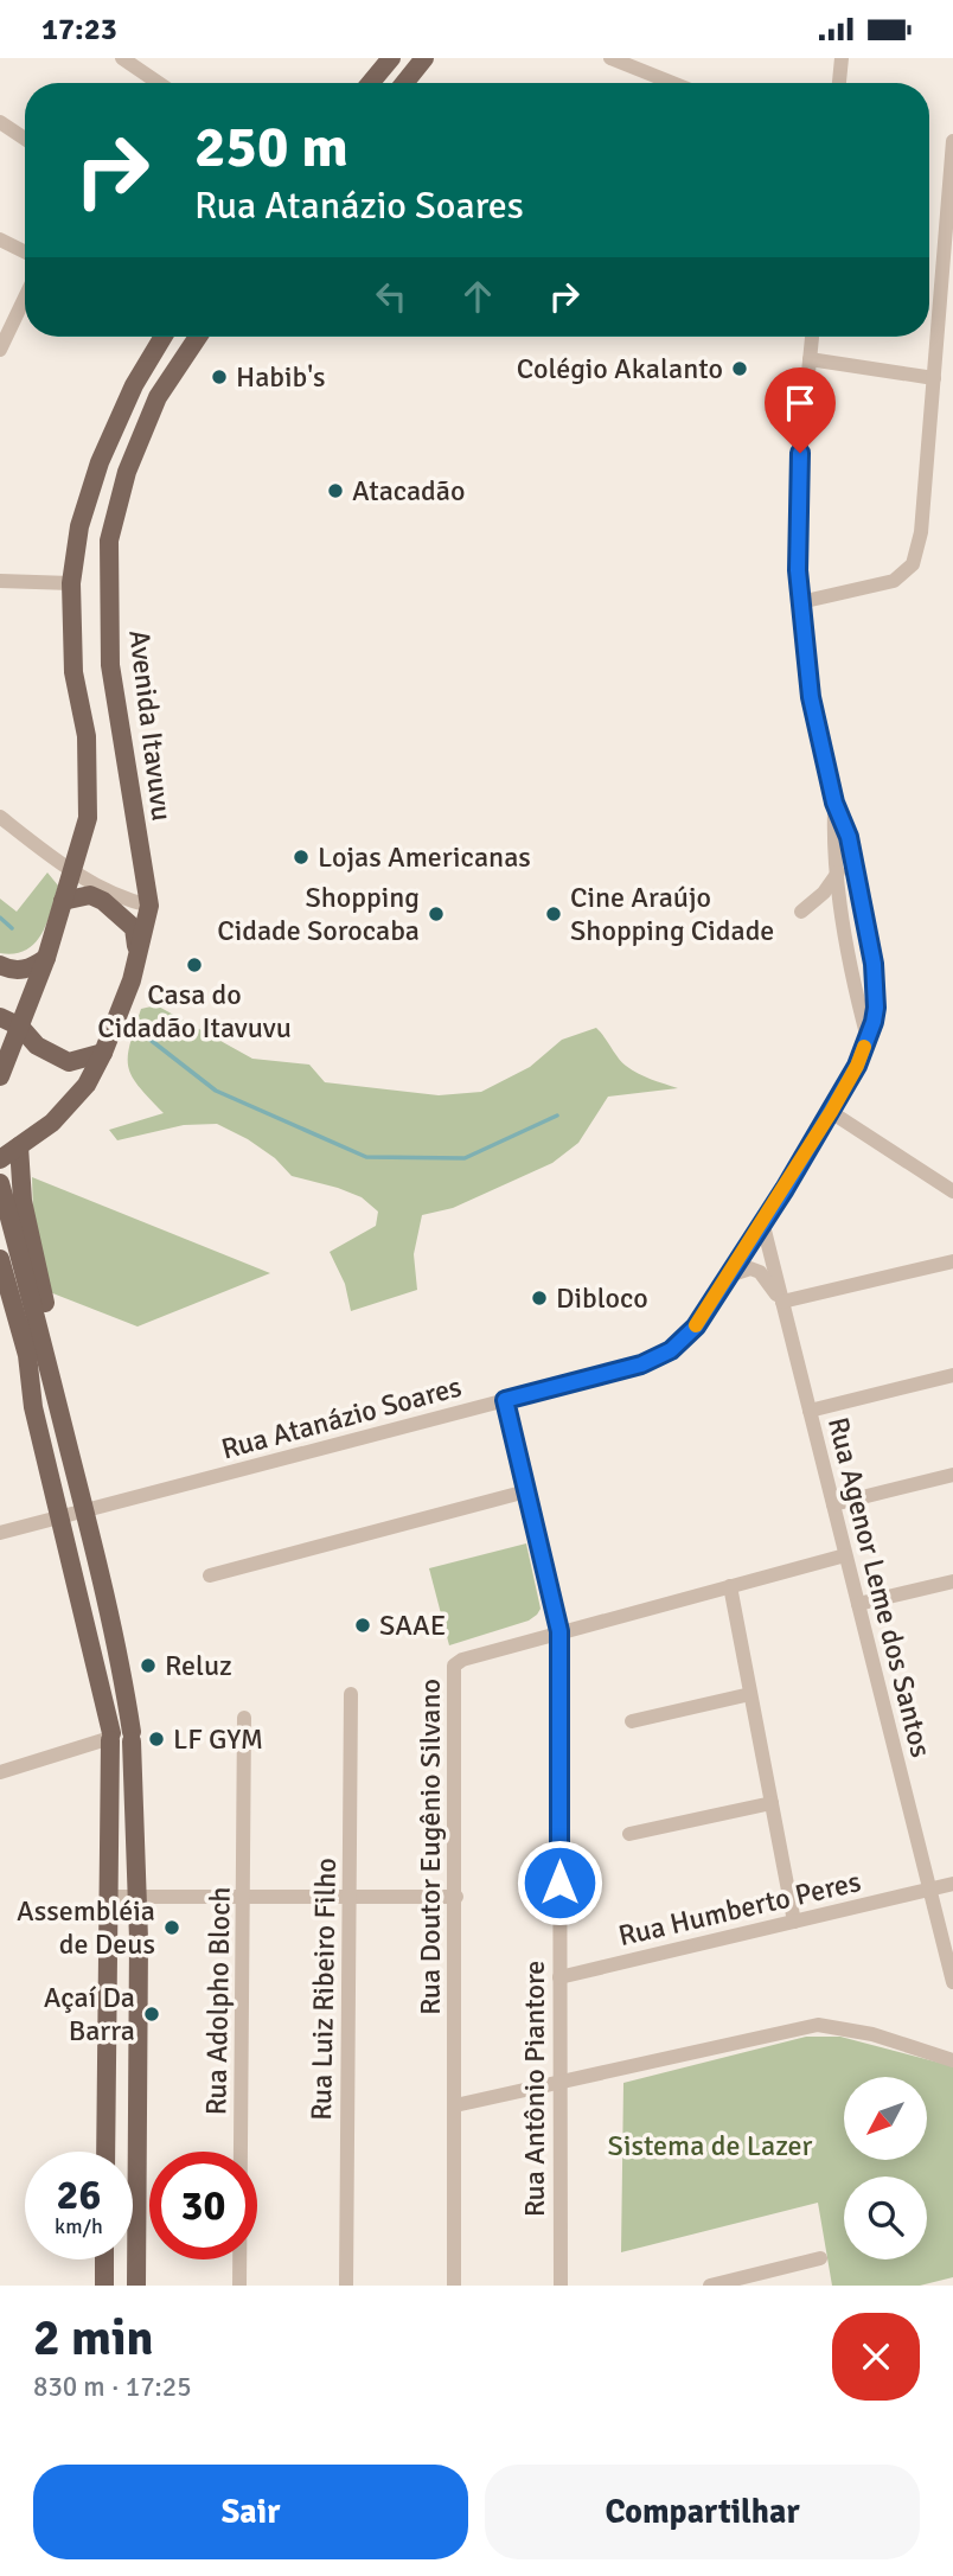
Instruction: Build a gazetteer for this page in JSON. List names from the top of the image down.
{
  "streets": {
    "main road": ["Avenida Itavuvu"],
    "street": [
      "Rua Atanázio Soares",
      "Rua Agenor Leme dos Santos",
      "Rua Doutor Eugênio Silvano",
      "Rua Humberto Peres",
      "Rua Luiz Ribeiro Filho",
      "Rua Adolpho Bloch",
      "Rua Antônio Piantore"
    ]
  },
  "crossings": [
    ["Rua Atanázio Soares", "Rua Agenor Leme dos Santos"],
    ["Rua Atanázio Soares", "Rua Antônio Piantore"],
    ["Rua Agenor Leme dos Santos", "Rua Doutor Eugênio Silvano"],
    ["Rua Agenor Leme dos Santos", "Rua Humberto Peres"],
    ["Rua Doutor Eugênio Silvano", "Rua Antônio Piantore"],
    ["Rua Humberto Peres", "Rua Antônio Piantore"]
  ],
  "parks": ["Sistema de Lazer"],
  "places": [
    "Colégio Akalanto",
    "Habib's",
    "Atacadão",
    "Lojas Americanas",
    "Shopping Cidade Sorocaba",
    "Cine Araújo Shopping Cidade",
    "Casa do Cidadão Itavuvu",
    "Dibloco",
    "SAAE",
    "Reluz",
    "LF GYM",
    "Assembléia de Deus",
    "Açaí Da Barra"
  ],
  "north": "bottom left",
  "page": {
    "status": "17:23",
    "turn": ["250 m", "Rua Atanázio Soares"],
    "speed": "26 km/h",
    "limit": "30",
    "heading": ["2 min", "830 m · 17:25"],
    "buttons": ["Sair", "Compartilhar"]
  }
}
